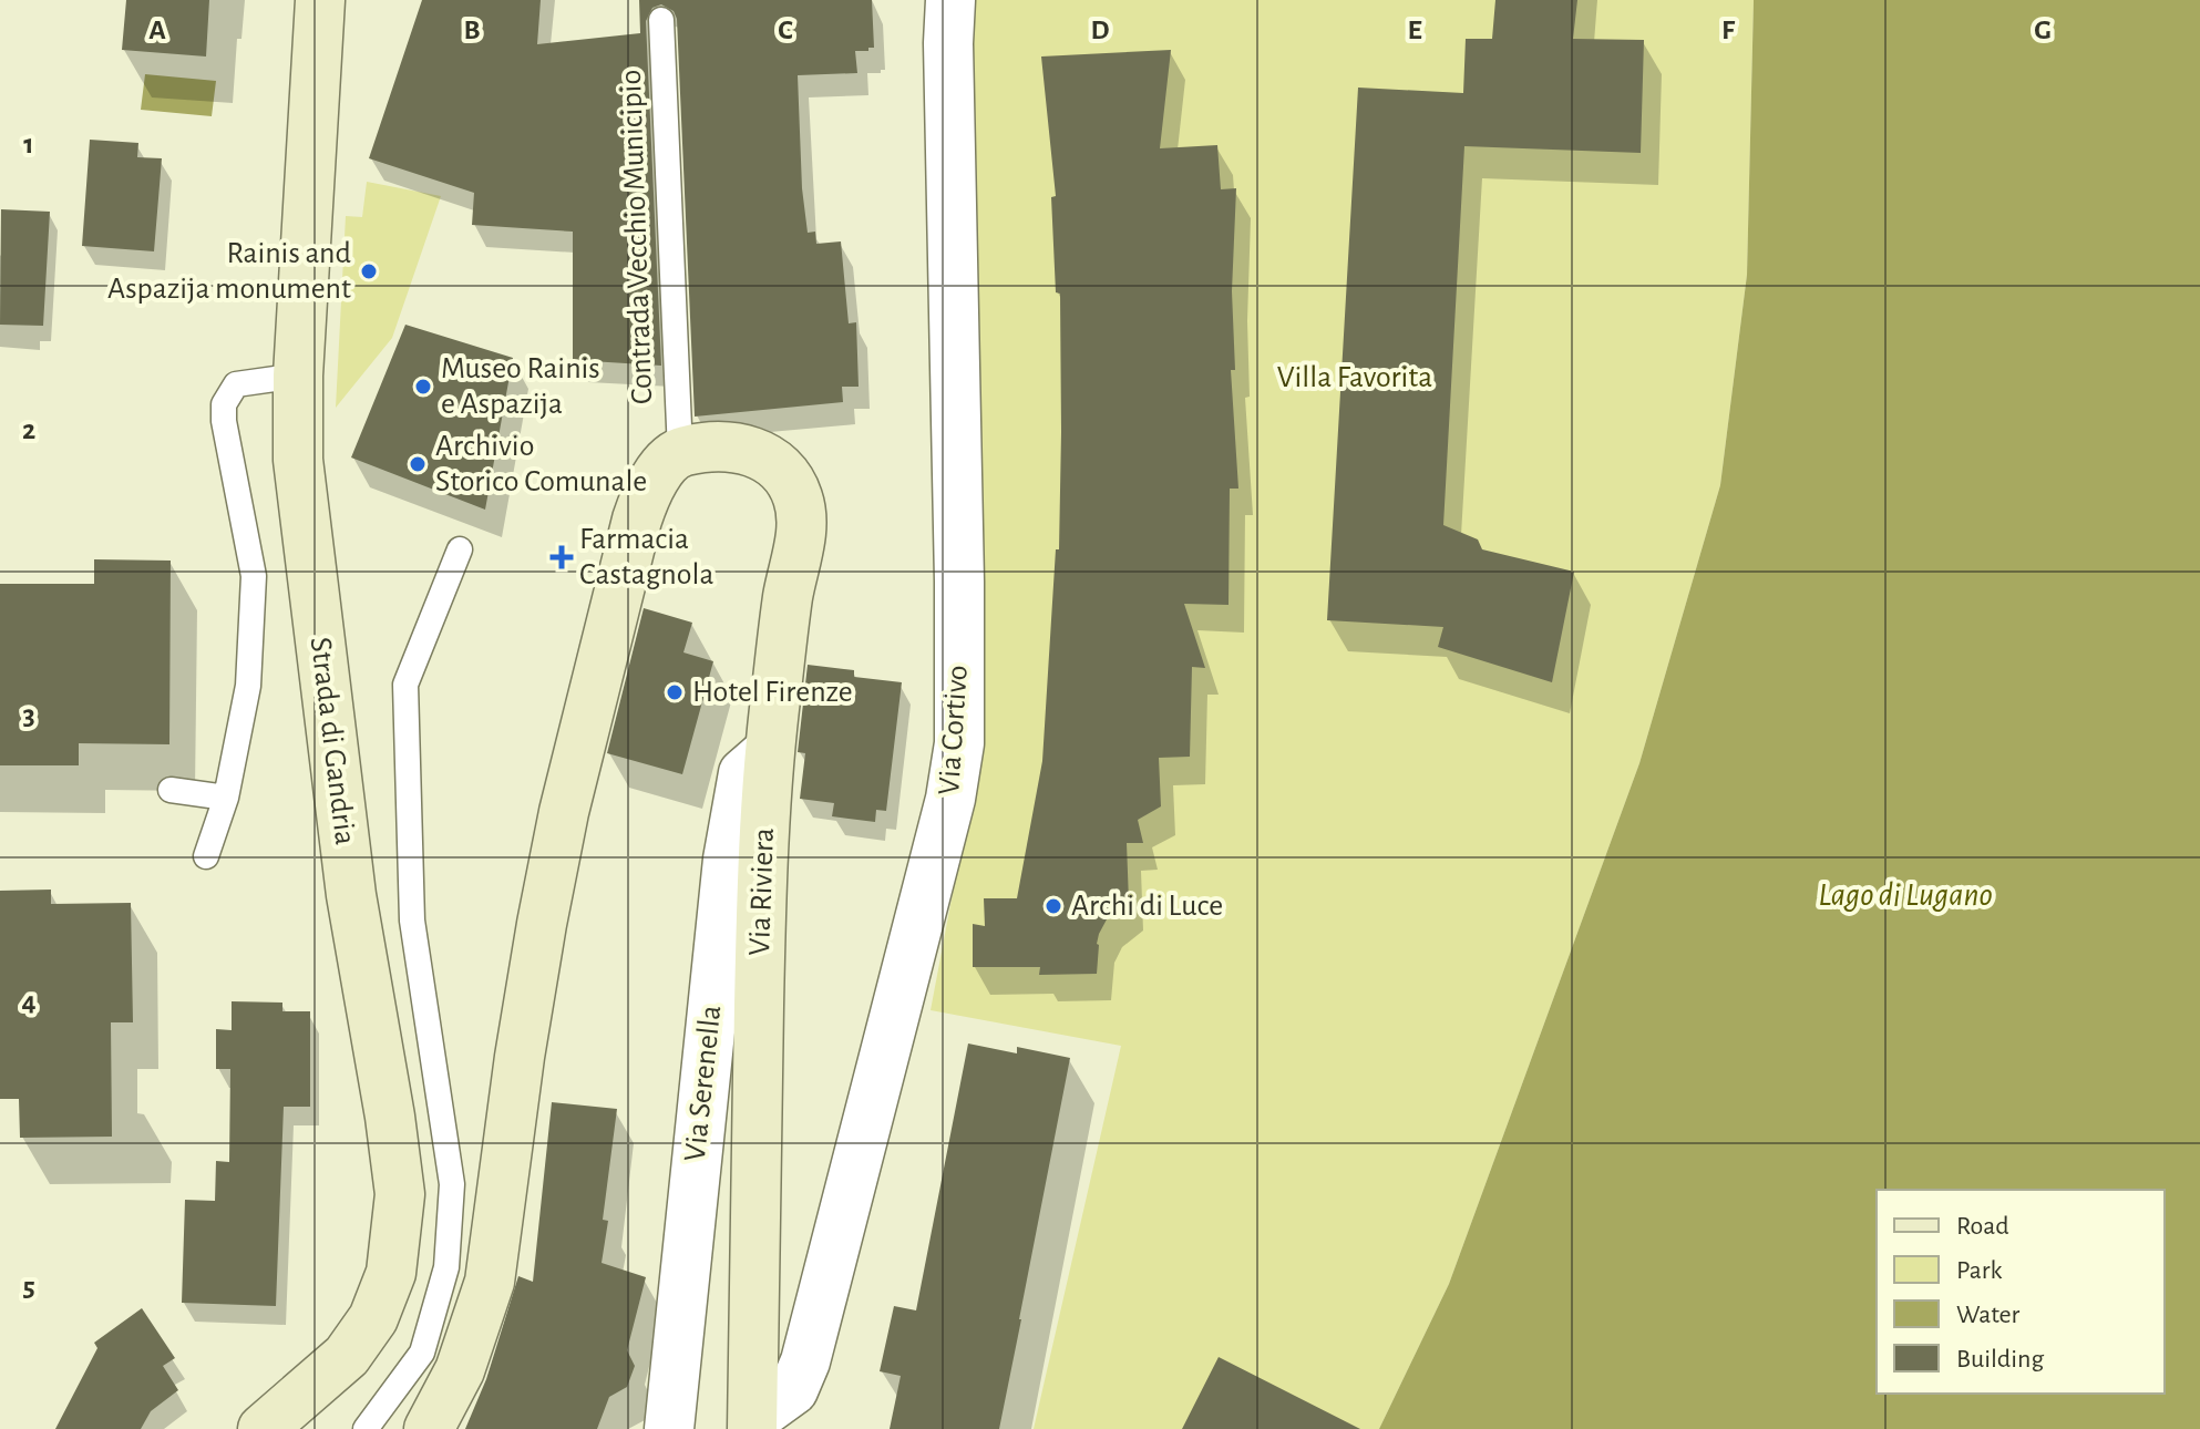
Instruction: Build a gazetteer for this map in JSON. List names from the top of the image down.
{
  "streets": {
    "main road": ["Strada di Gandria", "Via Riviera"],
    "street": ["Via Cortivo", "Via Serenella"],
    "lane": ["Contrada Vecchio Municipio"]
  },
  "crossings": [
    ["Contrada Vecchio Municipio", "Via Riviera"],
    ["Via Cortivo", "Via Riviera"],
    ["Via Riviera", "Via Serenella"]
  ],
  "water": ["Lago di Lugano"],
  "parks": ["Villa Favorita"],
  "places": {
    "other": [
      "Rainis and Aspazija monument",
      "Museo Rainis e Aspazija",
      "Archivio Storico Comunale",
      "Hotel Firenze",
      "Archi di Luce"
    ],
    "health": ["Farmacia Castagnola"]
  },
  "legend": [
    "Road",
    "Park",
    "Water",
    "Building"
  ],
  "grid": {
    "columns": [
      "A",
      "B",
      "C",
      "D",
      "E",
      "F",
      "G"
    ],
    "rows": [
      "1",
      "2",
      "3",
      "4",
      "5"
    ]
  }
}
